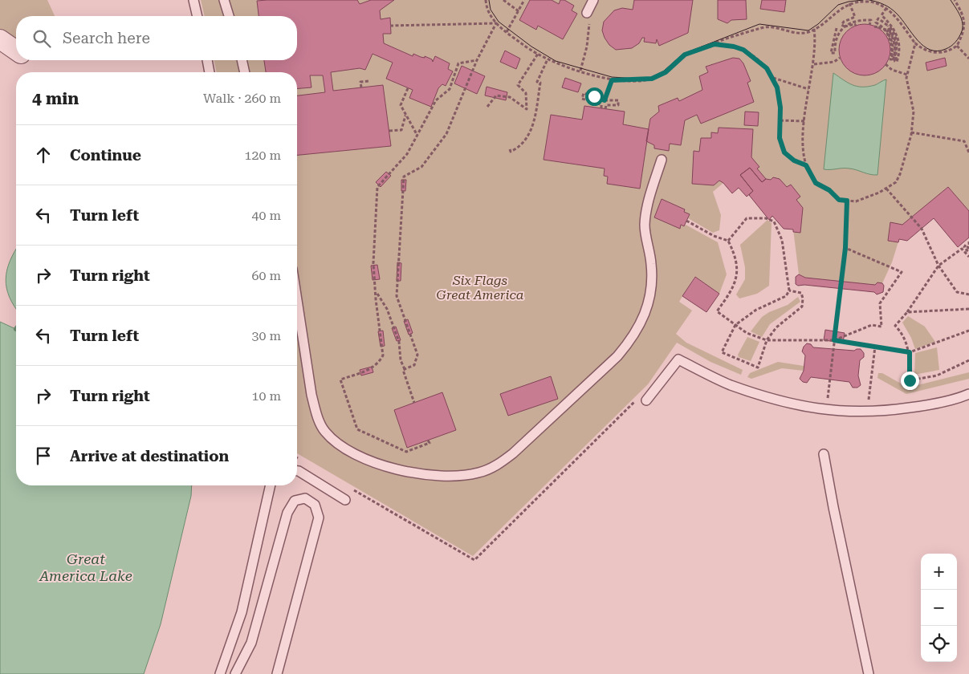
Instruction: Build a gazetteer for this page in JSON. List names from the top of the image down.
{
  "water": ["Great America Lake"],
  "parks": ["Six Flags Great America"],
  "page": {
    "search": "Search here",
    "heading": ["4 min", "Walk · 260 m"],
    "list": [
      ["Continue", "120 m"],
      ["Turn left", "40 m"],
      ["Turn right", "60 m"],
      ["Turn left", "30 m"],
      ["Turn right", "10 m"],
      "Arrive at destination"
    ],
    "map_buttons": ["+", "−"]
  }
}
